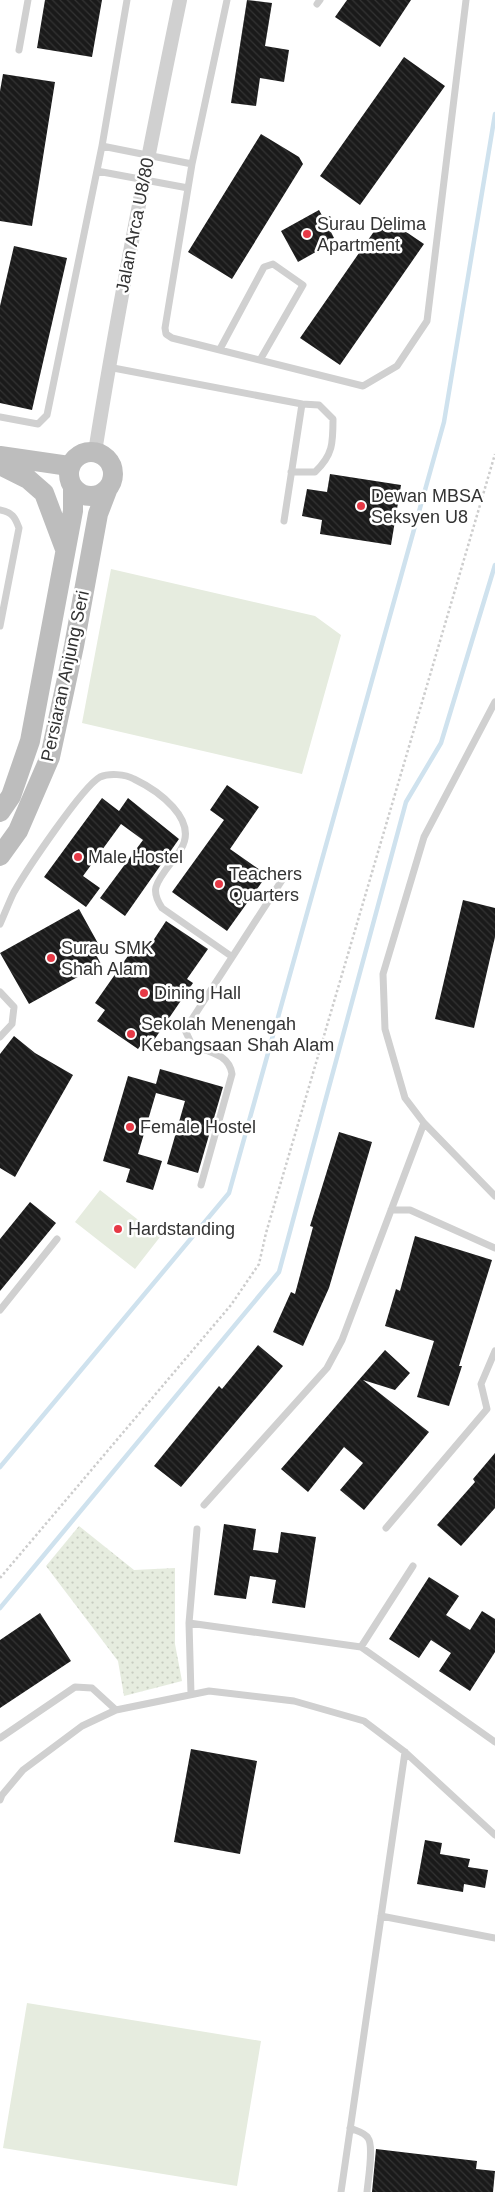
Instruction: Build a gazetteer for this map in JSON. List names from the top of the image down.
{
  "streets": {
    "street": ["Jalan Arca U8/80", "Persiaran Anjung Seri"]
  },
  "crossings": [
    ["Jalan Arca U8/80", "Persiaran Anjung Seri"]
  ],
  "places": [
    "Surau Delima Apartment",
    "Dewan MBSA Seksyen U8",
    "Male Hostel",
    "Teachers Quarters",
    "Surau SMK Shah Alam",
    "Dining Hall",
    "Sekolah Menengah Kebangsaan Shah Alam",
    "Female Hostel",
    "Hardstanding"
  ]
}
